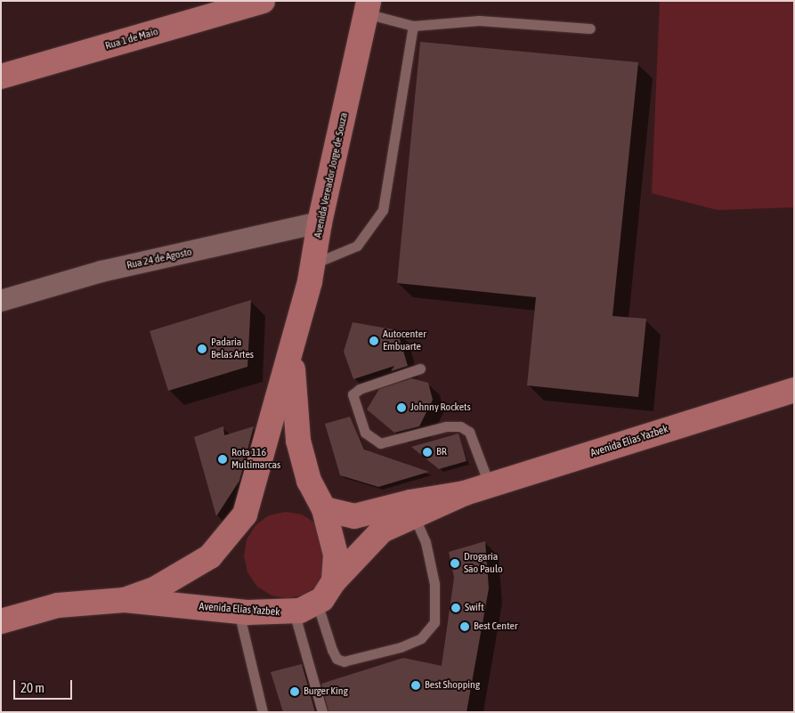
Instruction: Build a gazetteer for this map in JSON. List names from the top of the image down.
{
  "streets": {
    "main road": ["Rua 1 de Maio", "Avenida Vereador Jorge de Souza", "Avenida Elias Yazbek"],
    "street": ["Rua 24 de Agosto"]
  },
  "crossings": [
    ["Avenida Vereador Jorge de Souza", "Rua 24 de Agosto"],
    ["Avenida Vereador Jorge de Souza", "Avenida Elias Yazbek"]
  ],
  "places": [
    "Autocenter Embuarte",
    "Padaria Belas Artes",
    "Johnny Rockets",
    "BR",
    "Rota 116 Multimarcas",
    "Drogaria São Paulo",
    "Swift",
    "Best Center",
    "Best Shopping",
    "Burger King"
  ],
  "scale_bar": "20 m"
}
